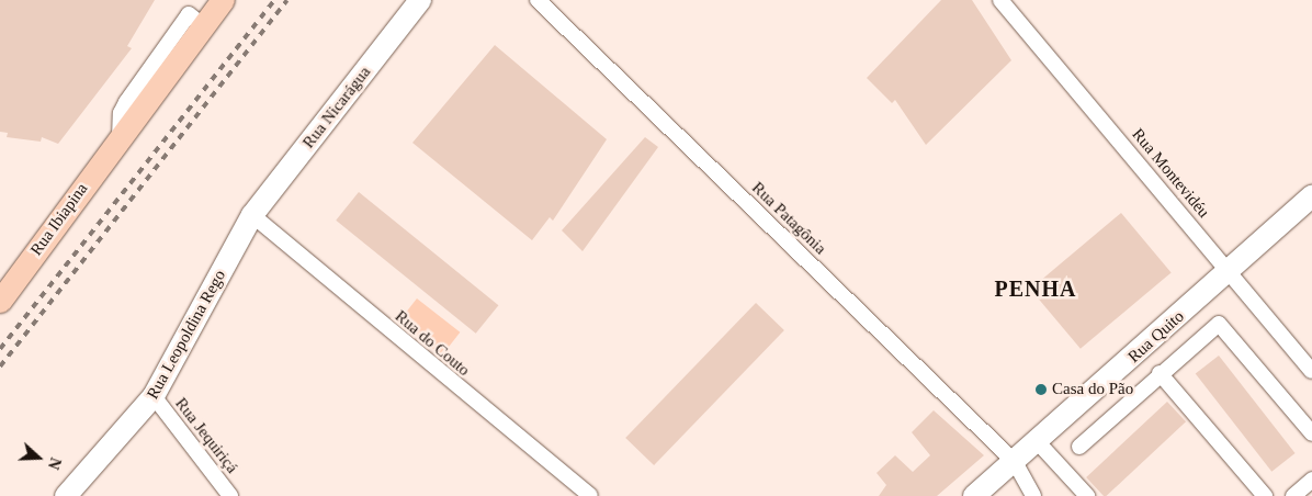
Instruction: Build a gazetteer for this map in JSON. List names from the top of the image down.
{
  "streets": {
    "main road": [
      "Rua Nicarágua",
      "Rua Ibiapina",
      "Rua Leopoldina Rego",
      "Rua Quito"
    ],
    "street": [
      "Rua Montevidéu",
      "Rua Patagônia",
      "Rua do Couto",
      "Rua Jequiriçá"
    ]
  },
  "crossings": [
    ["Rua Nicarágua", "Rua Leopoldina Rego"],
    ["Rua Nicarágua", "Rua do Couto"],
    ["Rua Montevidéu", "Rua Quito"],
    ["Rua Patagônia", "Rua Quito"],
    ["Rua Leopoldina Rego", "Rua do Couto"],
    ["Rua Leopoldina Rego", "Rua Jequiriçá"]
  ],
  "districts": ["PENHA"],
  "places": ["Casa do Pão"],
  "north": "right"
}
